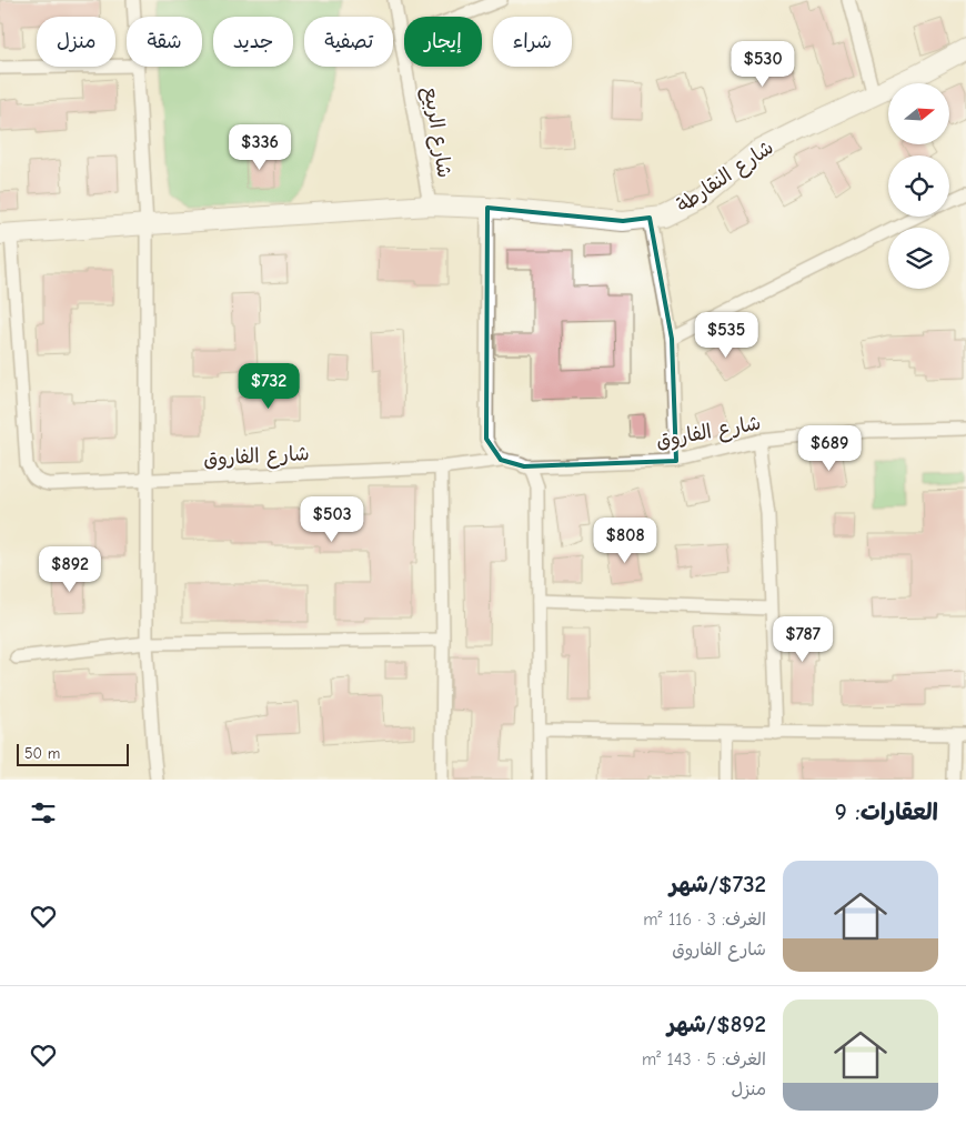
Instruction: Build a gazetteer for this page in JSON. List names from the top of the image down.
{
  "streets": {
    "main road": ["شارع النقارطة"],
    "street": ["شارع الربيع", "شارع الفاروق"]
  },
  "crossings": [
    ["شارع الربيع", "شارع النقارطة"],
    ["شارع النقارطة", "شارع الفاروق"]
  ],
  "scale_bar": "50 m",
  "north": "right",
  "page": {
    "chip": [
      "شراء",
      "إيجار",
      "تصفية",
      "جديد",
      "شقة",
      "منزل"
    ],
    "price": [
      "$530",
      "$336",
      "$535",
      "$732",
      "$689",
      "$503",
      "$808",
      "$892",
      "$787"
    ],
    "scale": "50 m",
    "heading": "العقارات: 9",
    "list": [
      {
        "name": "$732/شهر",
        "note": "الغرف: 3 · 116 m² · شارع الفاروق"
      },
      {
        "name": "$892/شهر",
        "note": "الغرف: 5 · 143 m² · منزل"
      }
    ]
  }
}
